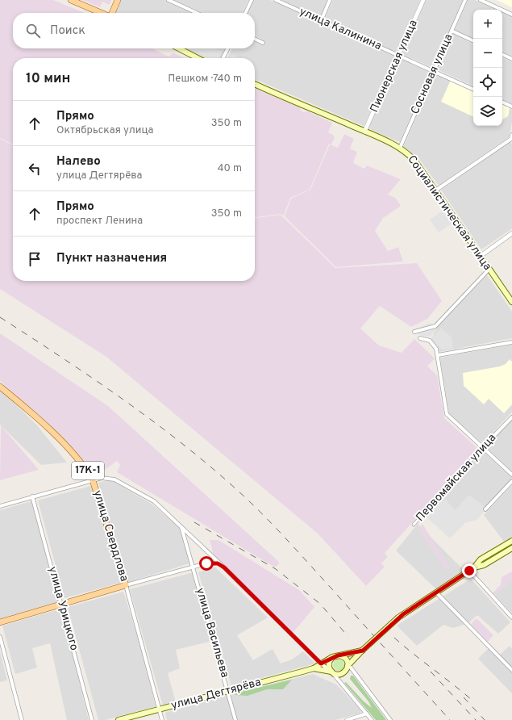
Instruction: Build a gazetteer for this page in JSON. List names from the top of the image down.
{
  "streets": {
    "main road": [
      "Социалистическая улица",
      "17К-1",
      "улица Свердлова",
      "улица Дегтярёва"
    ],
    "street": [
      "улица Калинина",
      "Пионерская улица",
      "Сосновая улица",
      "Первомайская улица",
      "улица Урицкого",
      "улица Васильева"
    ]
  },
  "crossings": [
    ["улица Калинина", "Пионерская улица"],
    ["улица Калинина", "Сосновая улица"],
    ["Пионерская улица", "Социалистическая улица"],
    ["Сосновая улица", "Социалистическая улица"],
    ["улица Свердлова", "улица Дегтярёва"],
    ["улица Васильева", "улица Дегтярёва"]
  ],
  "page": {
    "map_buttons": ["+", "−"],
    "search": "Поиск",
    "heading": ["10 мин", "Пешком · 740 m"],
    "list": [
      ["Прямо", "Октябрьская улица", "350 m"],
      ["Налево", "улица Дегтярёва", "40 m"],
      ["Прямо", "проспект Ленина", "350 m"],
      "Пункт назначения"
    ]
  }
}
